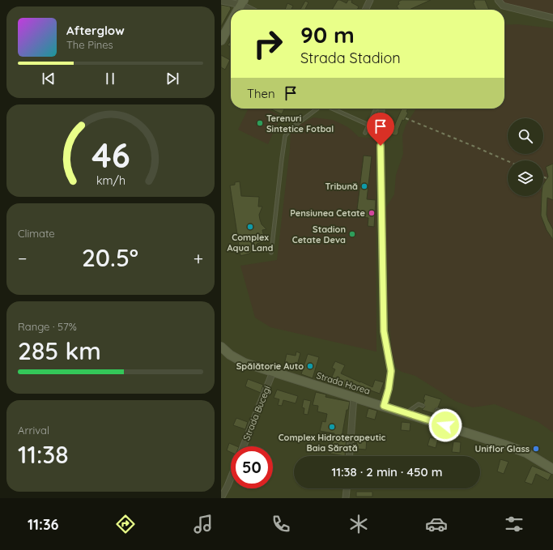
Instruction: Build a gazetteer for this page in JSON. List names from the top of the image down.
{
  "streets": {
    "main road": ["Strada Horea"],
    "street": ["Strada Bucegi"]
  },
  "crossings": [
    ["Strada Horea", "Strada Bucegi"]
  ],
  "places": [
    "Terenuri Sintetice Fotbal",
    "Tribună",
    "Pensiunea Cetate",
    "Complex Aqua Land",
    "Stadion Cetate Deva",
    "Spălătorie Auto",
    "Complex Hidroterapeutic Baia Sărată",
    "Uniflor Glass"
  ],
  "page": {
    "turn": ["90 m", "Strada Stadion"],
    "song": ["Afterglow", "The Pines"],
    "then": "Then",
    "tile": [
      "Climate",
      ["Range · 57%", "285 km"],
      ["Arrival", "11:38"]
    ],
    "heat": ["−", "20.5°", "+"],
    "limit": "50",
    "trip": "11:38 · 2 min · 450 m",
    "tabs": "11:36",
    "gauge": ["46", "km/h"]
  }
}
